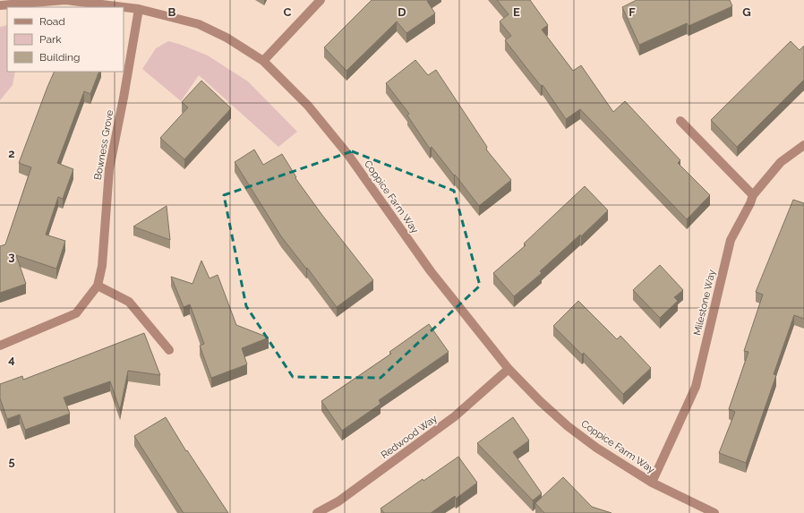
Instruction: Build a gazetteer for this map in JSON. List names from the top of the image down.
{
  "streets": {
    "street": [
      "Bowness Grove",
      "Coppice Farm Way",
      "Milestone Way",
      "Redwood Way"
    ]
  },
  "crossings": [
    ["Bowness Grove", "Coppice Farm Way"],
    ["Coppice Farm Way", "Milestone Way"],
    ["Coppice Farm Way", "Redwood Way"]
  ],
  "legend": ["Road", "Park", "Building"],
  "grid": {
    "columns": [
      "B",
      "C",
      "D",
      "E",
      "F",
      "G"
    ],
    "rows": [
      "2",
      "3",
      "4",
      "5"
    ]
  }
}
